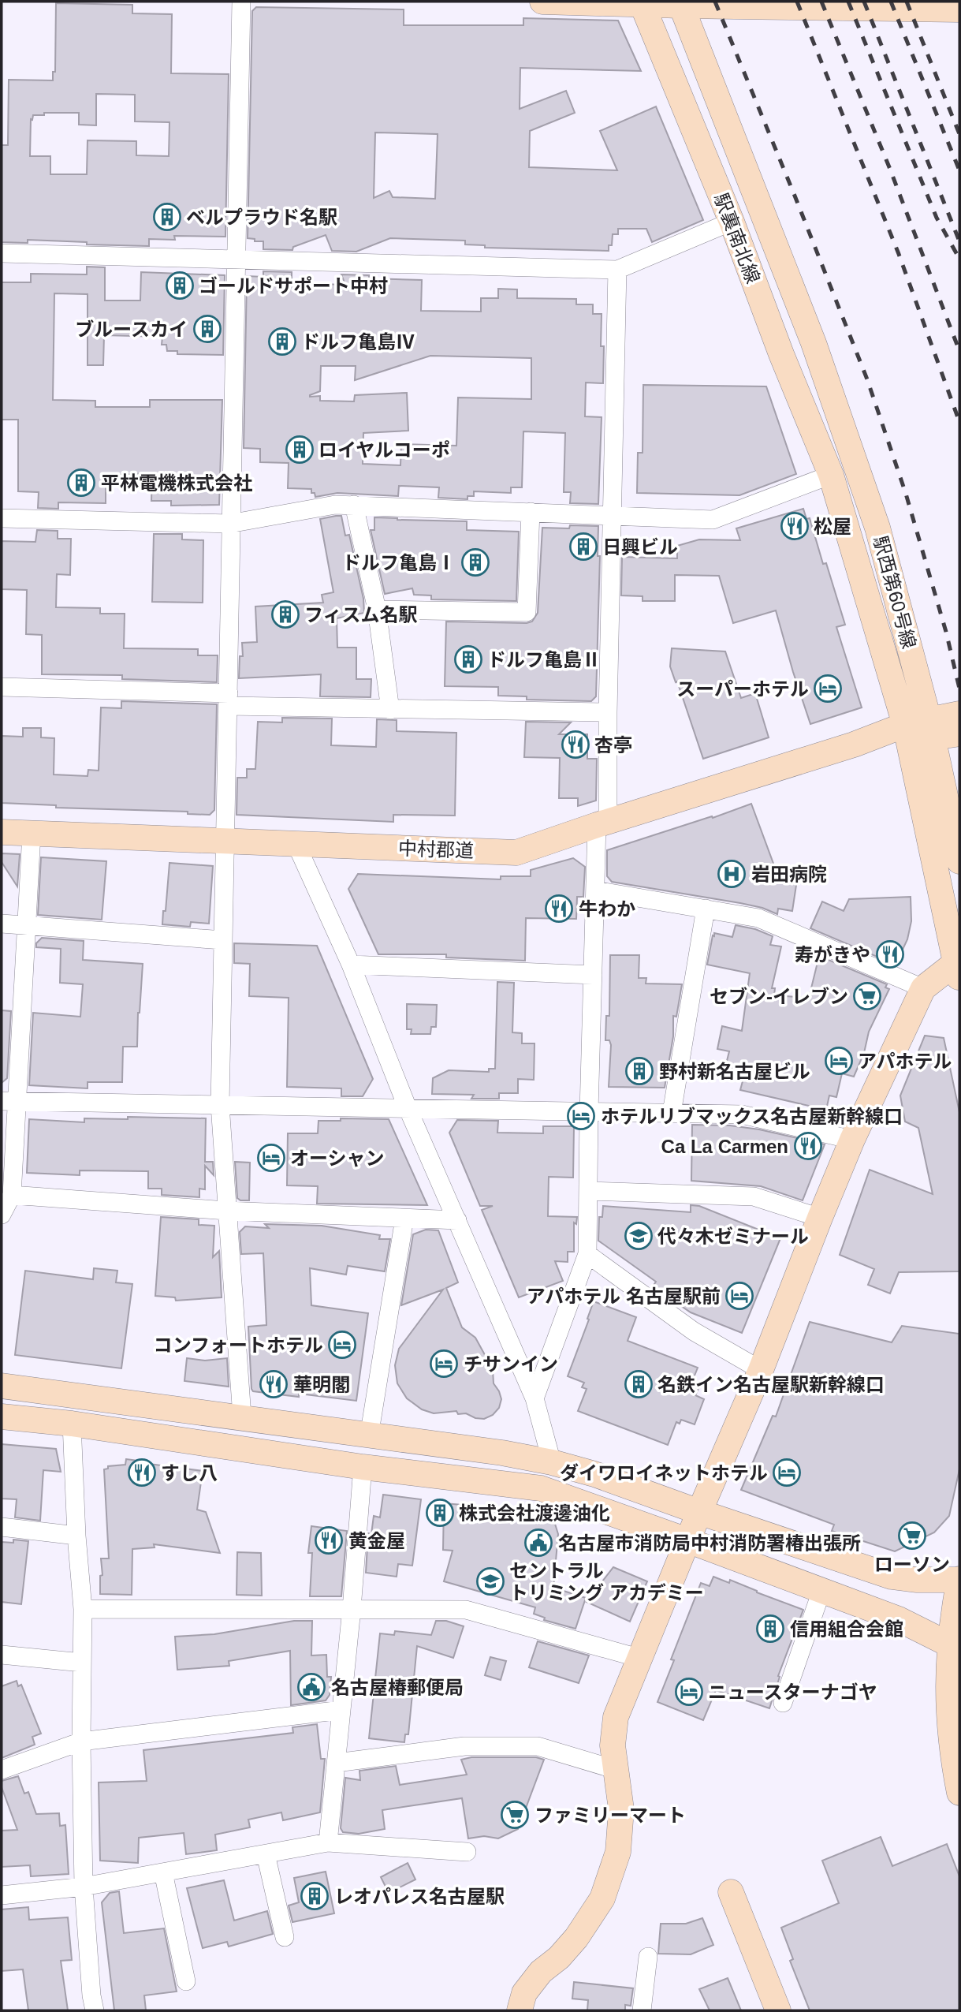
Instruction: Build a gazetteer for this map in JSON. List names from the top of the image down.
{
  "streets": {
    "street": ["駅裏南北線", "駅西第60号線", "中村郡道"]
  },
  "crossings": [
    ["駅裏南北線", "駅西第60号線"],
    ["駅西第60号線", "中村郡道"]
  ],
  "places": {
    "building": [
      "ベルプラウド名駅",
      "ゴールドサポート中村",
      "ブルースカイ",
      "ドルフ亀島Ⅳ",
      "ロイヤルコーポ",
      "平林電機株式会社",
      "日興ビル",
      "ドルフ亀島Ⅰ",
      "フィスム名駅",
      "ドルフ亀島Ⅱ",
      "野村新名古屋ビル",
      "名鉄イン名古屋駅新幹線口",
      "株式会社渡邊油化",
      "信用組合会館",
      "レオパレス名古屋駅"
    ],
    "restaurant": [
      "松屋",
      "杏亭",
      "牛わか",
      "寿がきや",
      "Ca La Carmen",
      "華明閣",
      "すし八",
      "黄金屋"
    ],
    "hotel": [
      "スーパーホテル",
      "アパホテル",
      "ホテルリブマックス名古屋新幹線口",
      "オーシャン",
      "アパホテル 名古屋駅前",
      "コンフォートホテル",
      "チサンイン",
      "ダイワロイネットホテル",
      "ニュースターナゴヤ"
    ],
    "hospital": ["岩田病院"],
    "supermarket": ["セブン-イレブン", "ローソン", "ファミリーマート"],
    "school or university": ["代々木ゼミナール", "セントラル トリミング アカデミー"],
    "public building": ["名古屋市消防局中村消防署椿出張所", "名古屋椿郵便局"]
  }
}
